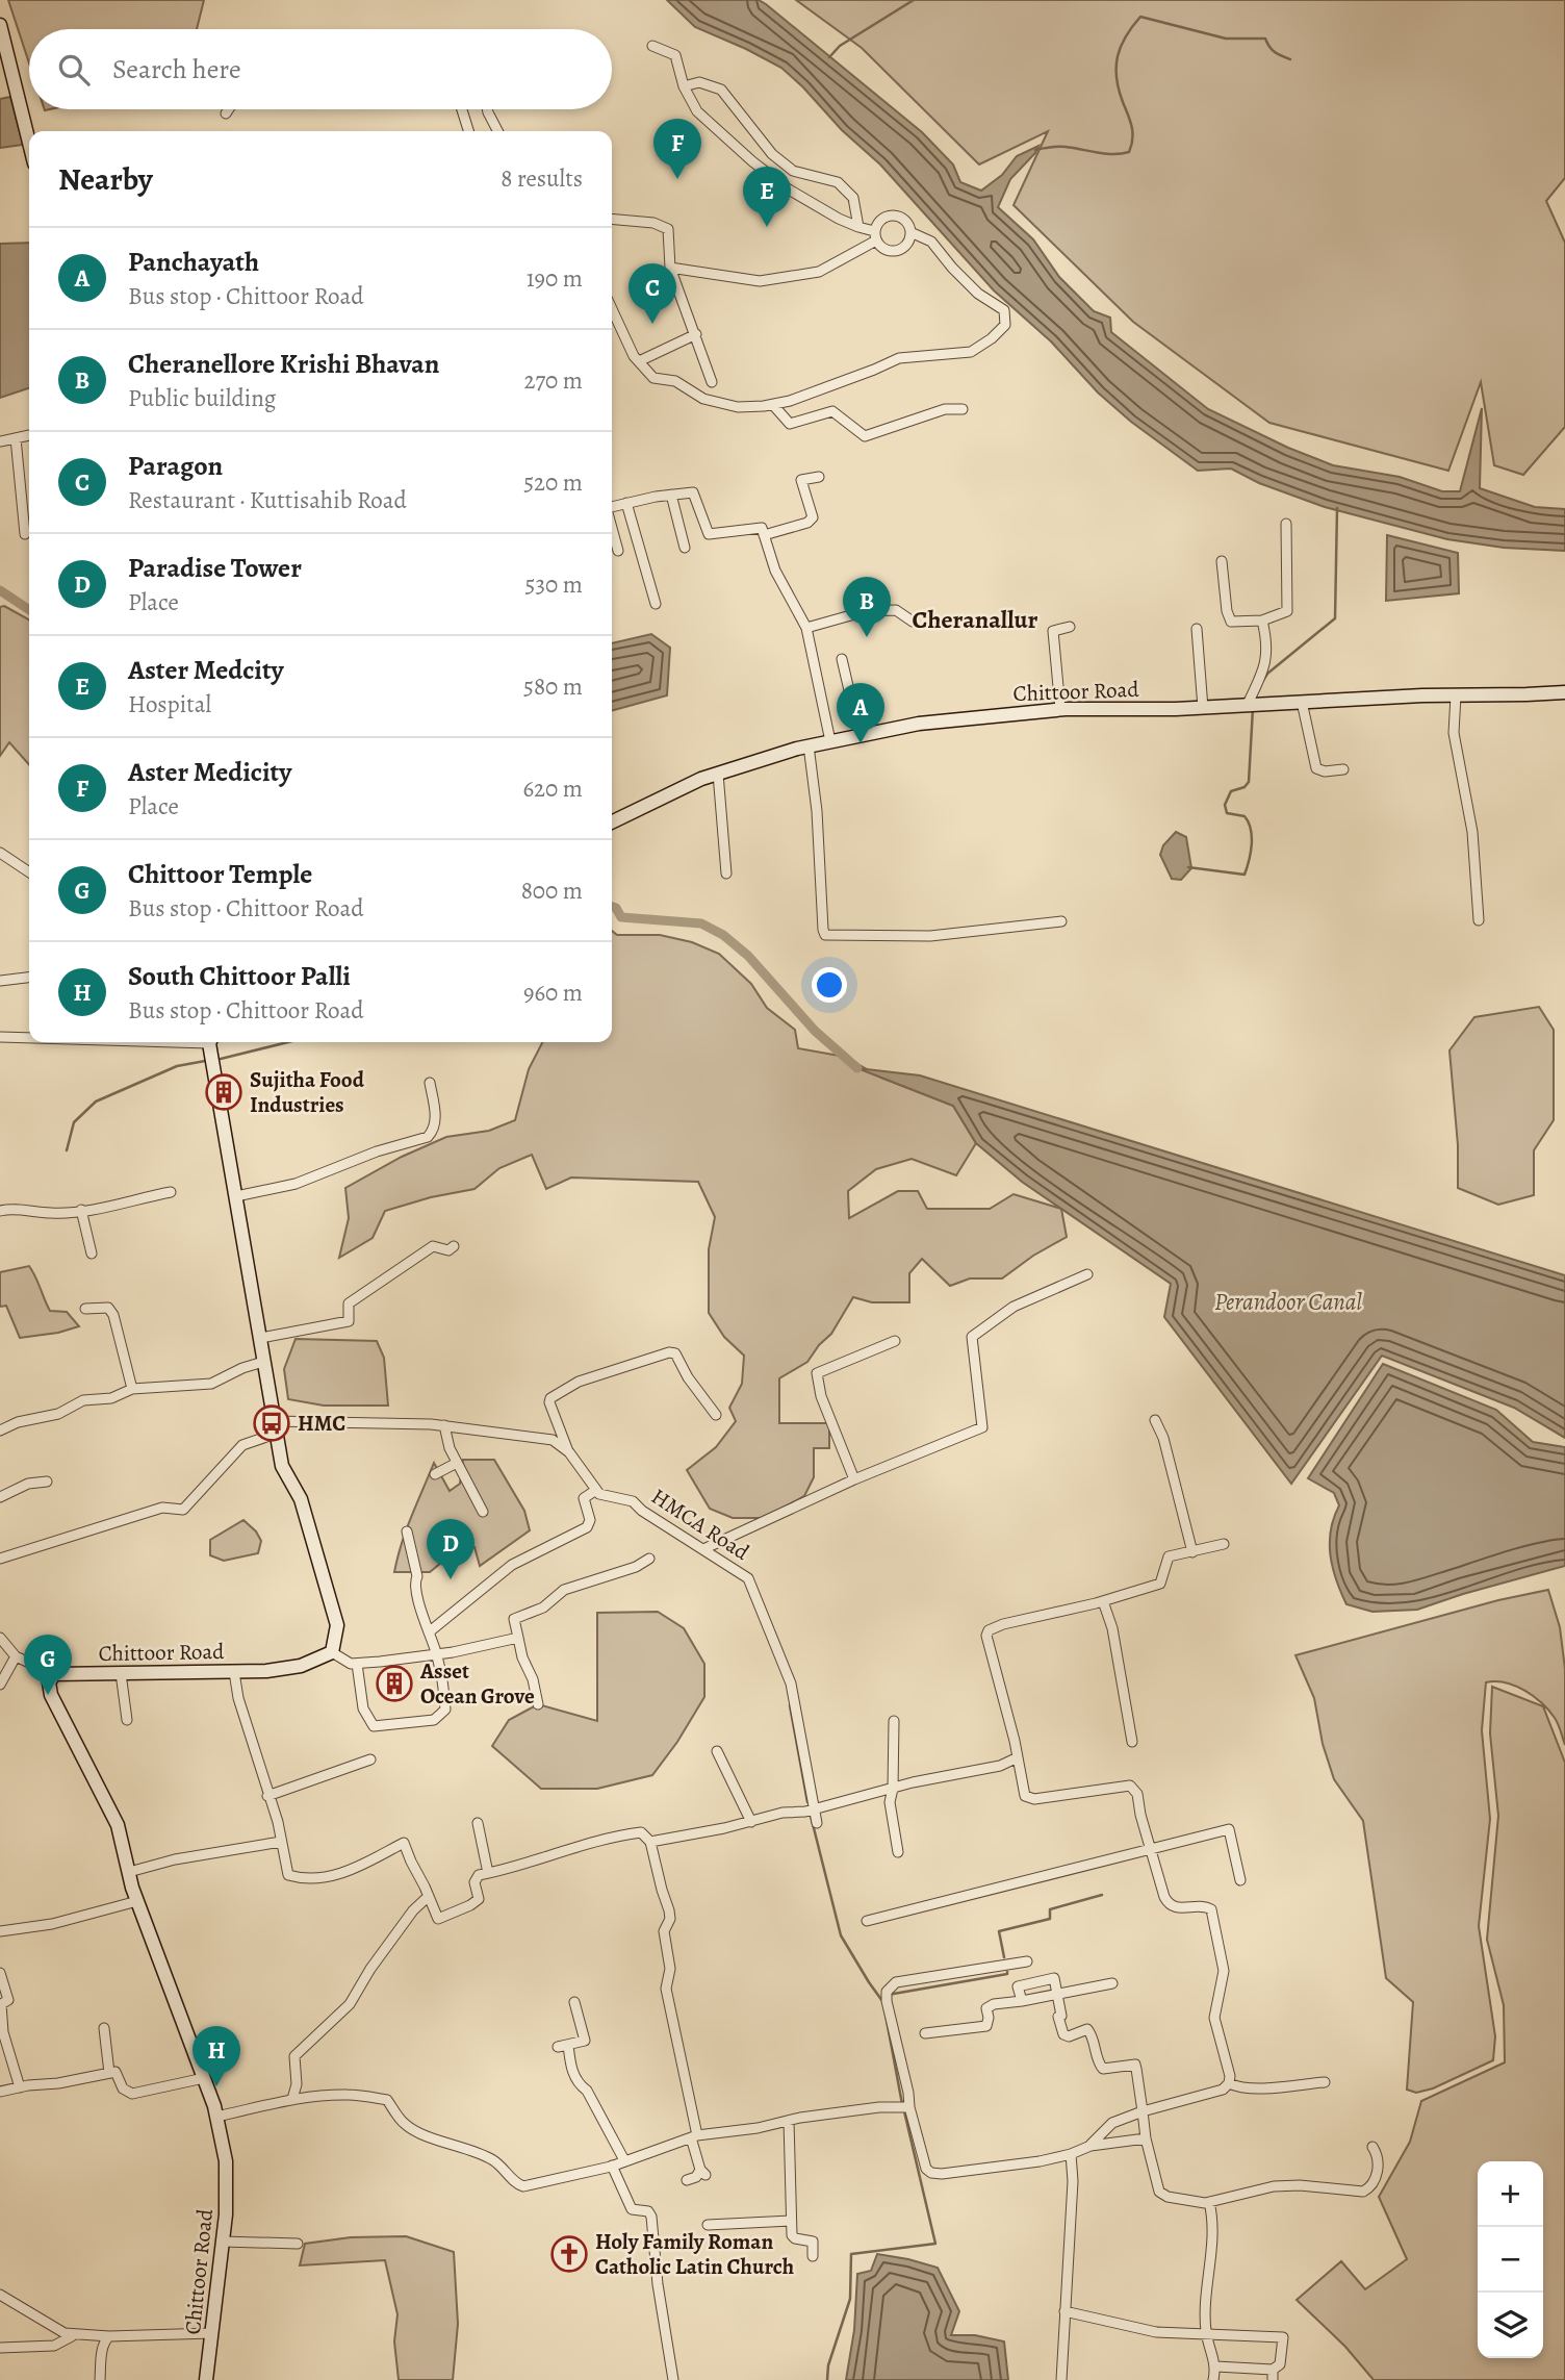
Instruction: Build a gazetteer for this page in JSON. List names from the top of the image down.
{
  "streets": {
    "main road": ["Chittoor Road"],
    "street": ["HMCA Road"]
  },
  "districts": ["Cheranallur"],
  "water": ["Perandoor Canal"],
  "places": {
    "building": ["Sujitha Food Industries", "Asset Ocean Grove"],
    "bus stop": ["HMC"],
    "church": ["Holy Family Roman Catholic Latin Church"]
  },
  "page": {
    "search": "Search here",
    "pins": [
      "F",
      "E",
      "C",
      "B",
      "A",
      "D",
      "G",
      "H"
    ],
    "heading": ["Nearby", "8 results"],
    "list": [
      {
        "mark": "A",
        "name": "Panchayath",
        "note": "Bus stop · Chittoor Road",
        "value": "190 m"
      },
      {
        "mark": "B",
        "name": "Cheranellore Krishi Bhavan",
        "note": "Public building",
        "value": "270 m"
      },
      {
        "mark": "C",
        "name": "Paragon",
        "note": "Restaurant · Kuttisahib Road",
        "value": "520 m"
      },
      {
        "mark": "D",
        "name": "Paradise Tower",
        "note": "Place",
        "value": "530 m"
      },
      {
        "mark": "E",
        "name": "Aster Medcity",
        "note": "Hospital",
        "value": "580 m"
      },
      {
        "mark": "F",
        "name": "Aster Medicity",
        "note": "Place",
        "value": "620 m"
      },
      {
        "mark": "G",
        "name": "Chittoor Temple",
        "note": "Bus stop · Chittoor Road",
        "value": "800 m"
      },
      {
        "mark": "H",
        "name": "South Chittoor Palli",
        "note": "Bus stop · Chittoor Road",
        "value": "960 m"
      }
    ],
    "map_buttons": ["+", "−"]
  }
}
